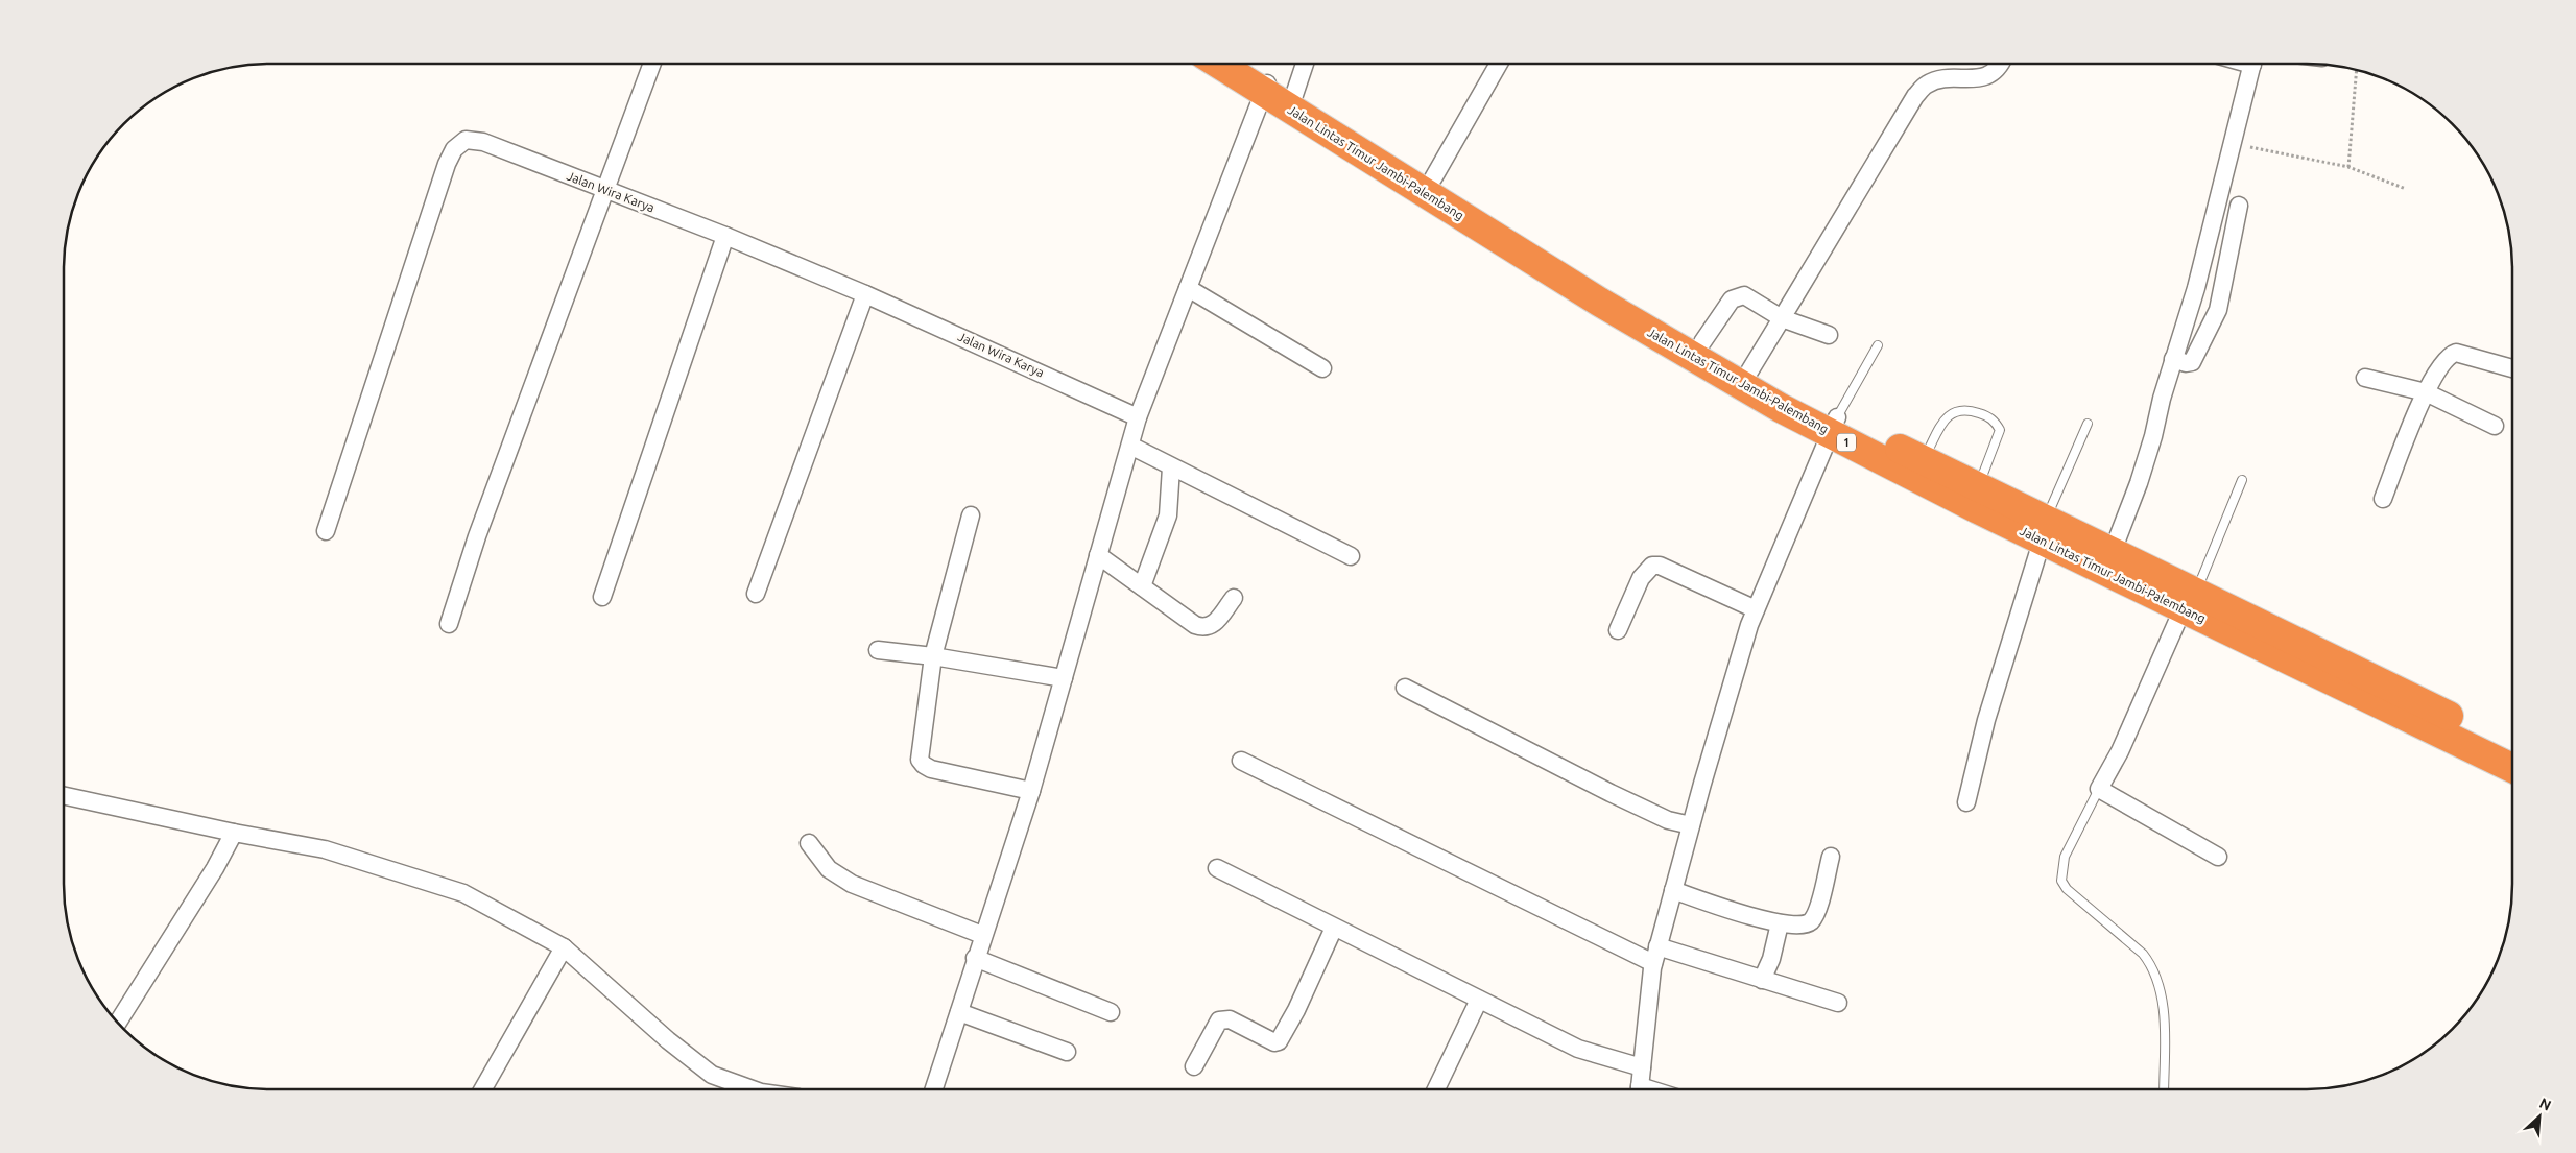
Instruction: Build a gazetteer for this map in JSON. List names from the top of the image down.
{
  "streets": {
    "highway": ["Jalan Lintas Timur Jambi-Palembang", "1"],
    "street": ["Jalan Wira Karya"]
  },
  "north": "top right"
}
